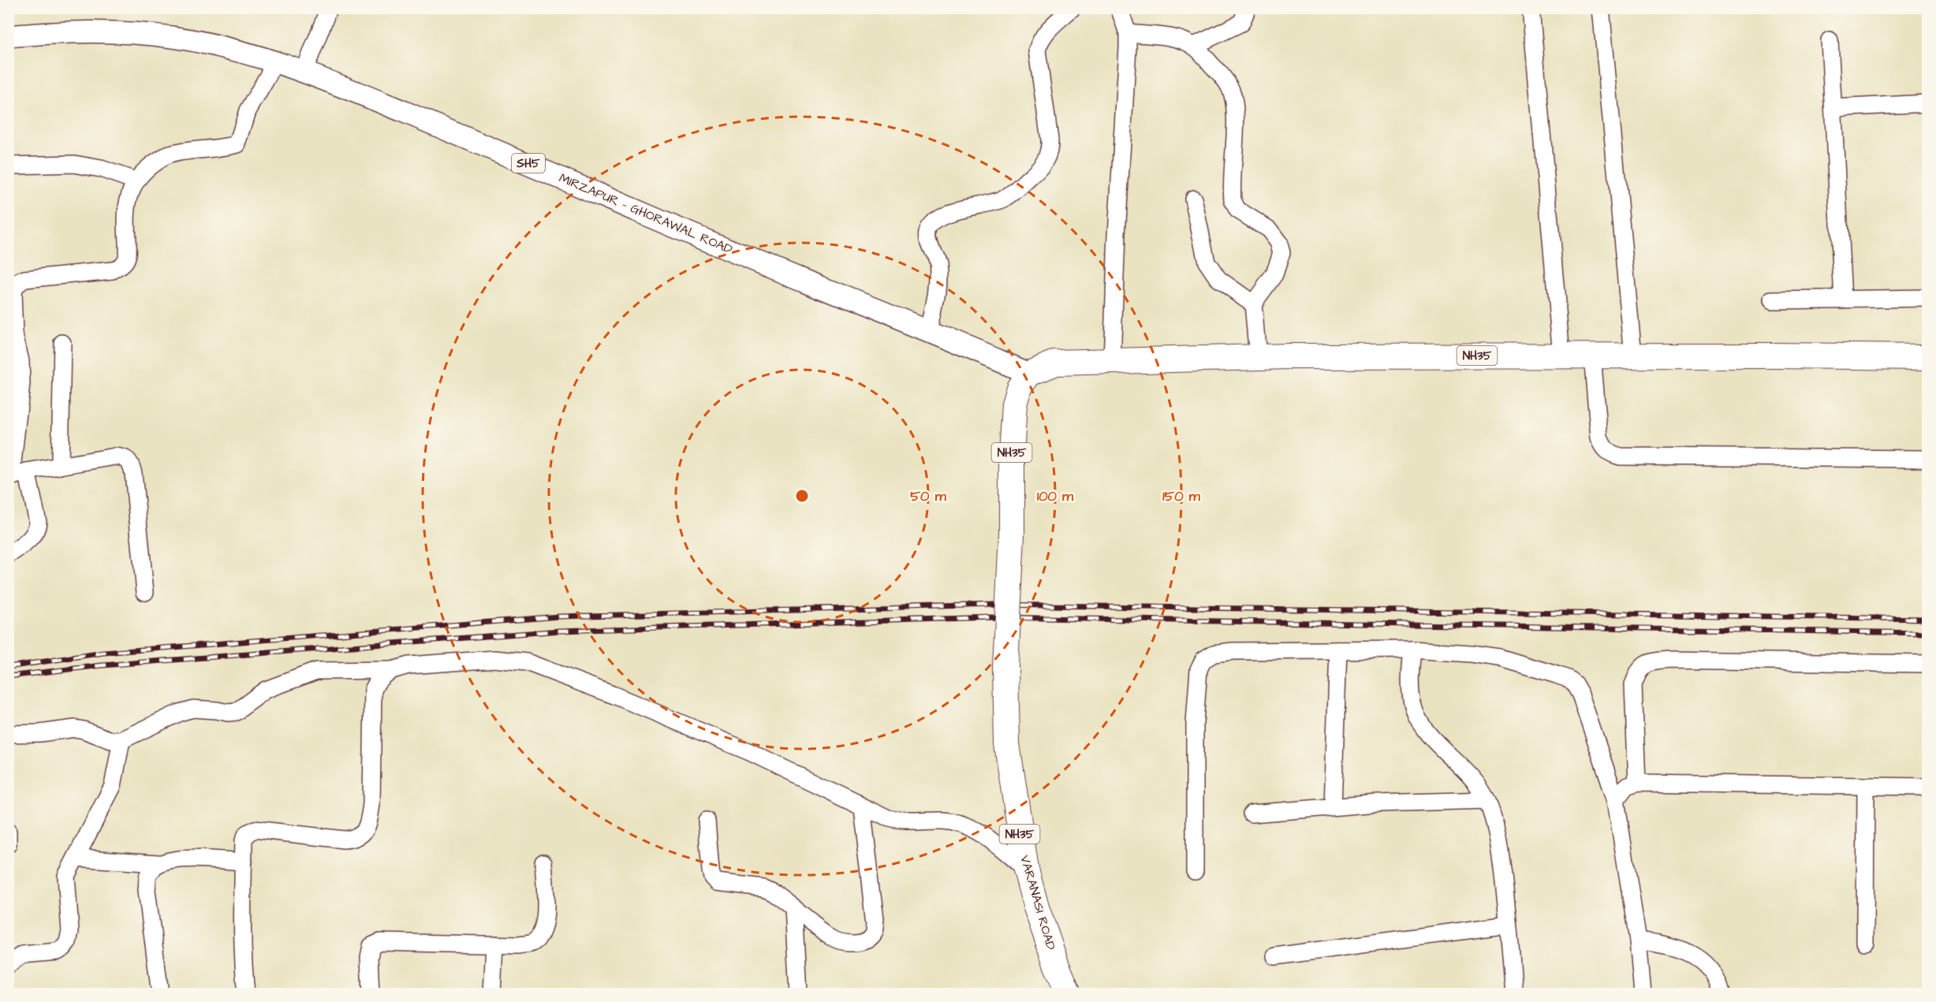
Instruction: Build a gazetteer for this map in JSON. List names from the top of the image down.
{
  "streets": {
    "highway": ["NH35", "VARANASI ROAD"],
    "main road": ["SH5", "MIRZAPUR - GHORAWAL ROAD"]
  },
  "crossings": [
    ["MIRZAPUR - GHORAWAL ROAD", "NH35"],
    ["MIRZAPUR - GHORAWAL ROAD", "VARANASI ROAD"],
    ["NH35", "VARANASI ROAD"]
  ],
  "rings": ["50 m", "100 m", "150 m"]
}
